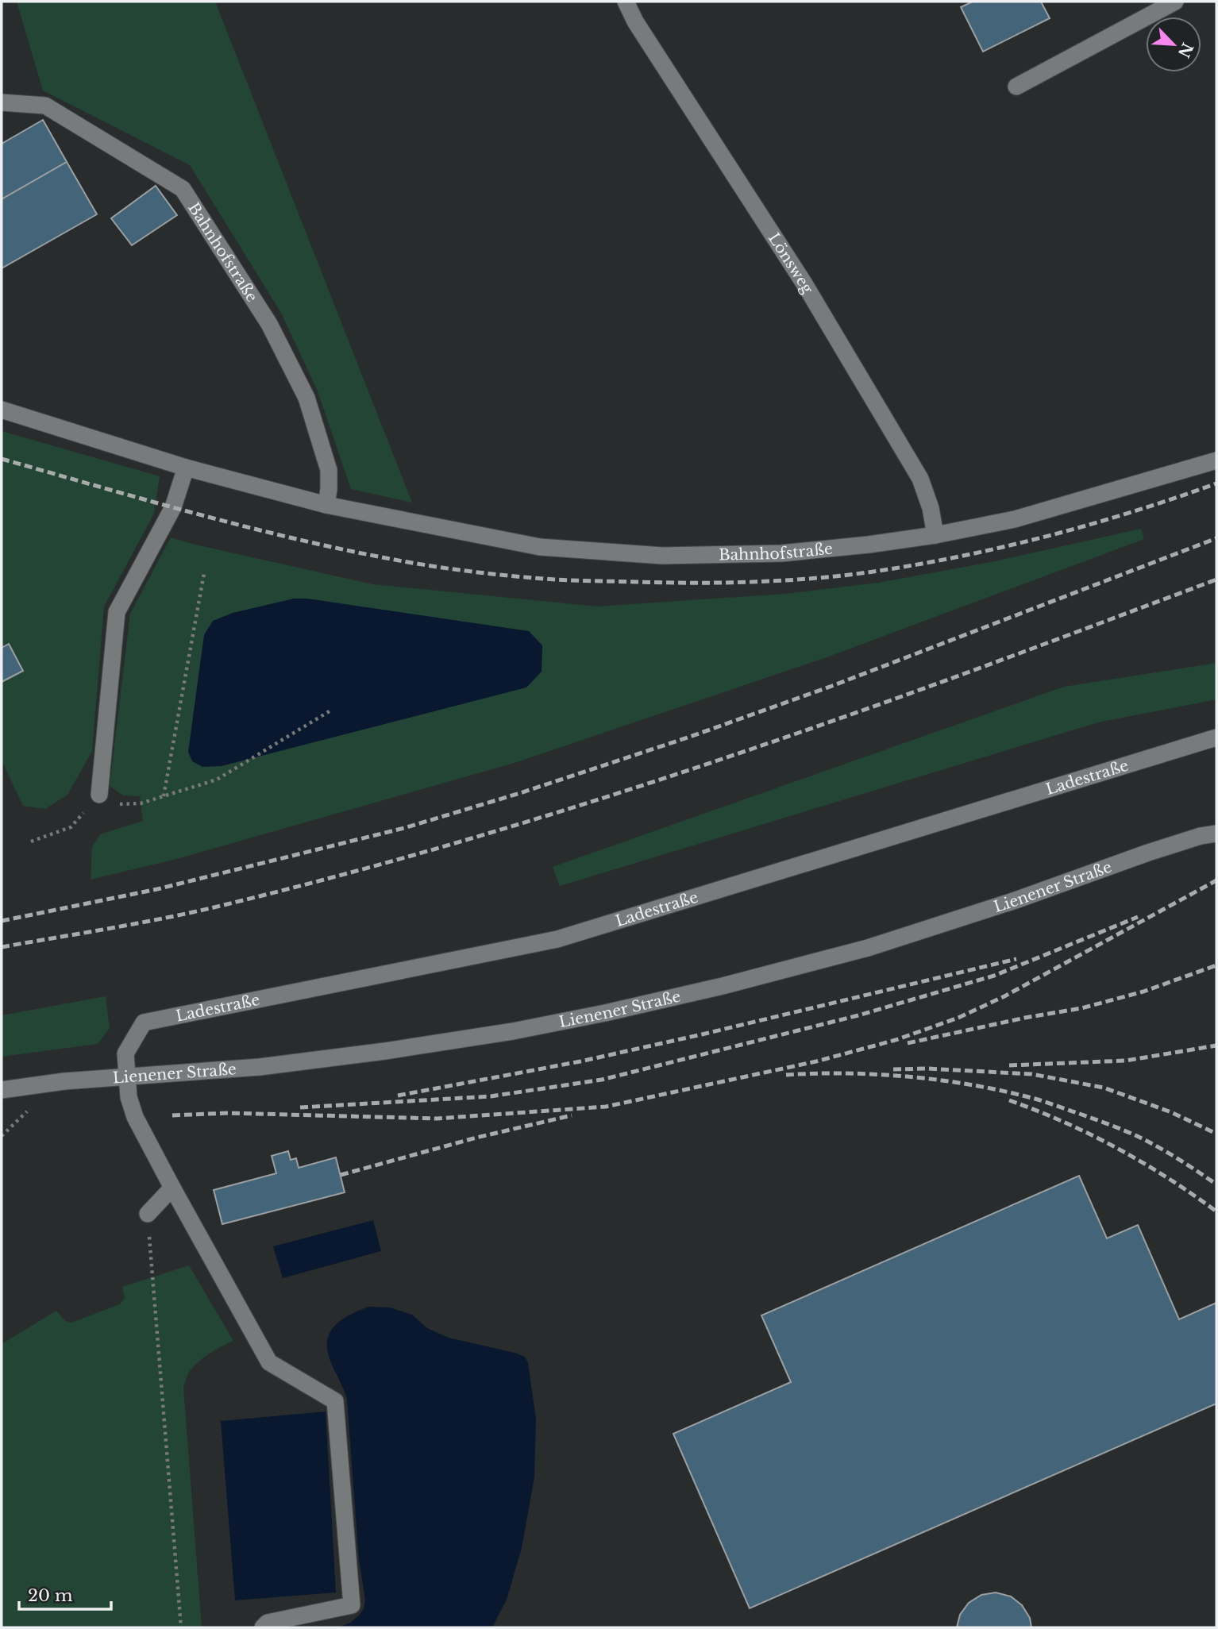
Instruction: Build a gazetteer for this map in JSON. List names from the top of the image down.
{
  "streets": {
    "street": [
      "Bahnhofstraße",
      "Lönsweg",
      "Ladestraße",
      "Lienener Straße"
    ]
  },
  "crossings": [
    ["Bahnhofstraße", "Lönsweg"],
    ["Ladestraße", "Lienener Straße"]
  ],
  "scale_bar": "20 m",
  "north": "bottom right"
}
